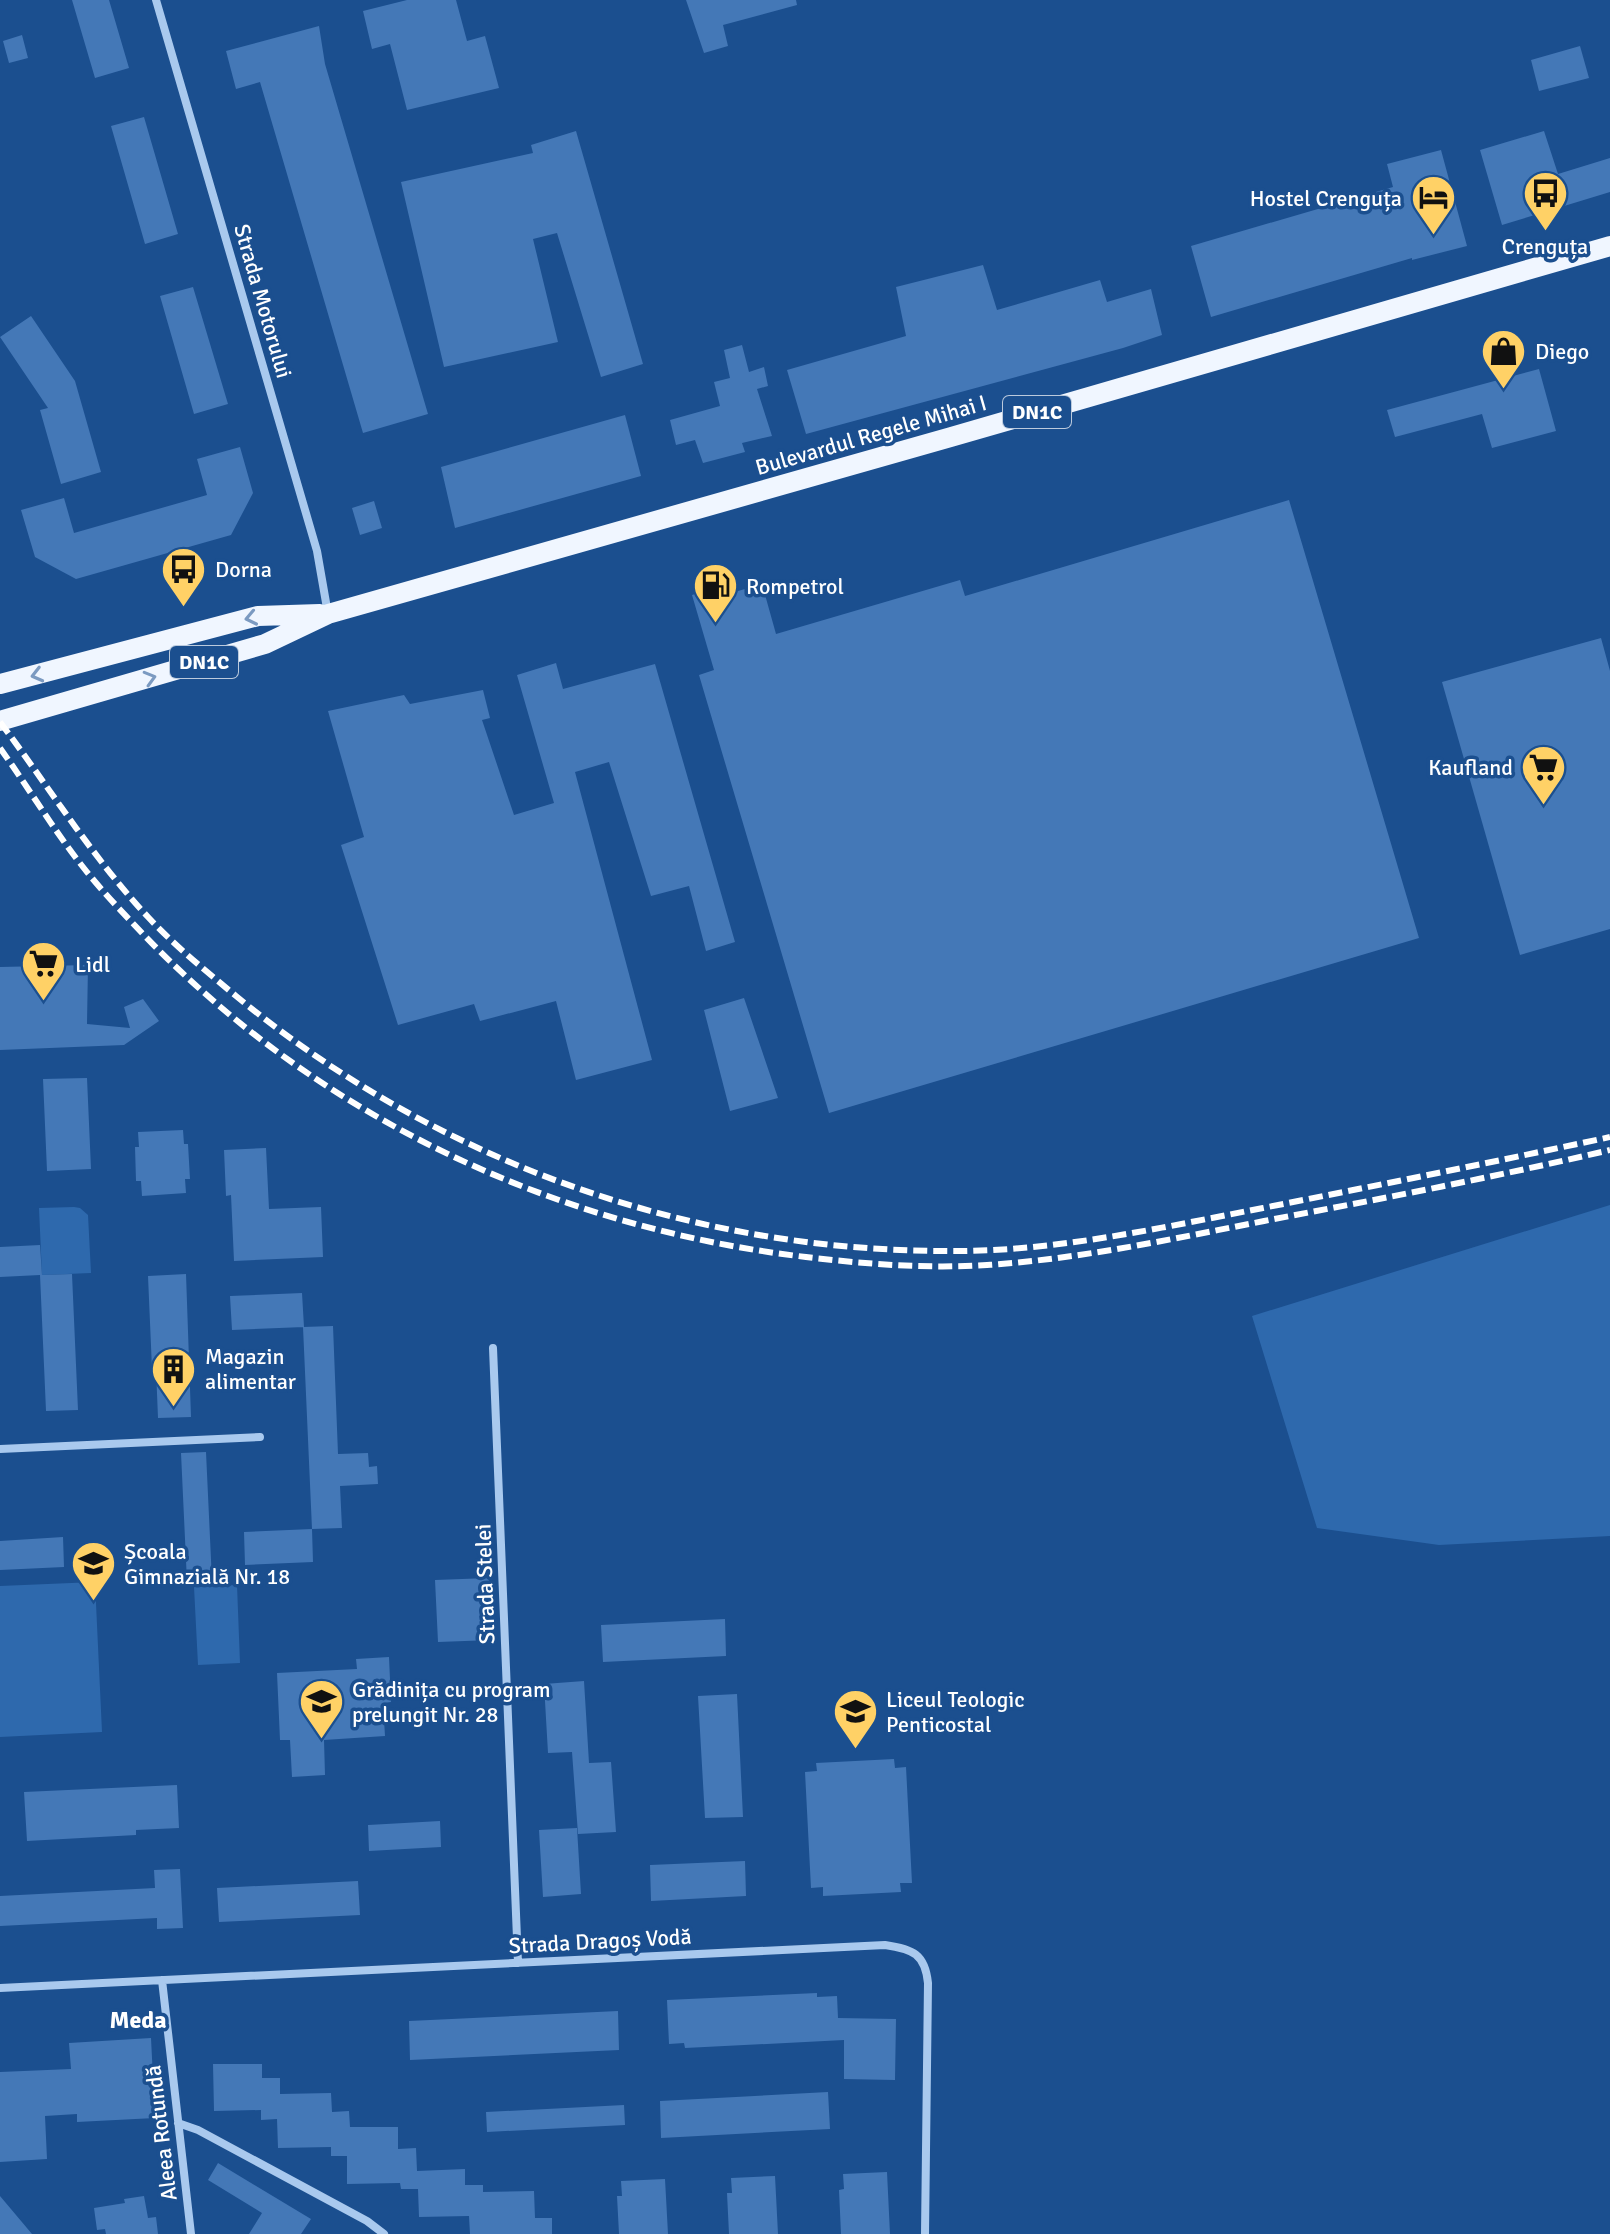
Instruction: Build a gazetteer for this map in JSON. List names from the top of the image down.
{
  "streets": {
    "main road": ["DN1C", "Bulevardul Regele Mihai I"],
    "street": [
      "Strada Motorului",
      "Strada Stelei",
      "Strada Dragoș Vodă",
      "Aleea Rotundă"
    ]
  },
  "crossings": [
    ["Strada Motorului", "Bulevardul Regele Mihai I"],
    ["Strada Stelei", "Strada Dragoș Vodă"],
    ["Strada Dragoș Vodă", "Aleea Rotundă"]
  ],
  "districts": ["Meda"],
  "places": {
    "bus stop": ["Crenguța", "Dorna"],
    "hotel": ["Hostel Crenguța"],
    "shop": ["Diego"],
    "fuel station": ["Rompetrol"],
    "supermarket": ["Kaufland", "Lidl"],
    "building": ["Magazin alimentar"],
    "school or university": ["Școala Gimnazială Nr. 18", "Grădinița cu program prelungit Nr. 28", "Liceul Teologic Penticostal"]
  }
}
